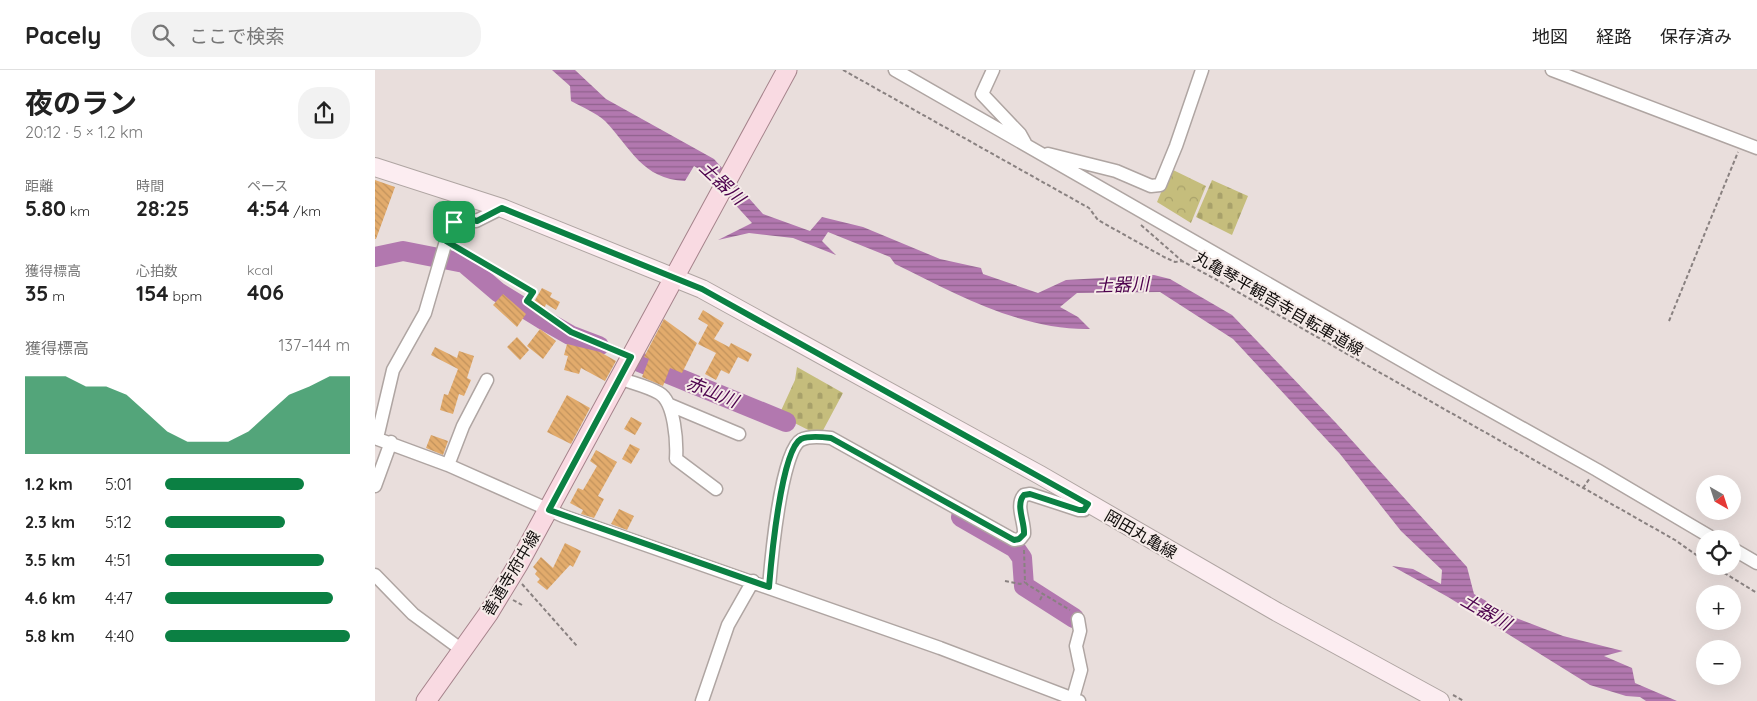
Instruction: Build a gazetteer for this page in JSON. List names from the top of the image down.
{
  "streets": {
    "main road": ["岡田丸亀線", "善通寺府中線"],
    "path": ["丸亀琴平観音寺自転車道線"]
  },
  "crossings": [
    ["岡田丸亀線", "善通寺府中線"]
  ],
  "water": ["土器川", "赤山川"],
  "north": "bottom right",
  "page": {
    "header": "Pacely",
    "search": "ここで検索",
    "nav": ["地図", "経路", "保存済み"],
    "heading": ["夜のラン", "20:12 · 5 × 1.2 km"],
    "stats": [
      ["距離", "5.80 km"],
      ["時間", "28:25"],
      ["ペース", "4:54 /km"],
      ["獲得標高", "35 m"],
      ["心拍数", "154 bpm"],
      ["kcal", "406"]
    ],
    "chart": ["獲得標高", "137–144 m"],
    "list": [
      {
        "name": "1.2 km",
        "note": "5:01"
      },
      {
        "name": "2.3 km",
        "note": "5:12"
      },
      {
        "name": "3.5 km",
        "note": "4:51"
      },
      {
        "name": "4.6 km",
        "note": "4:47"
      },
      {
        "name": "5.8 km",
        "note": "4:40"
      }
    ],
    "map_buttons": ["+", "−"]
  }
}
